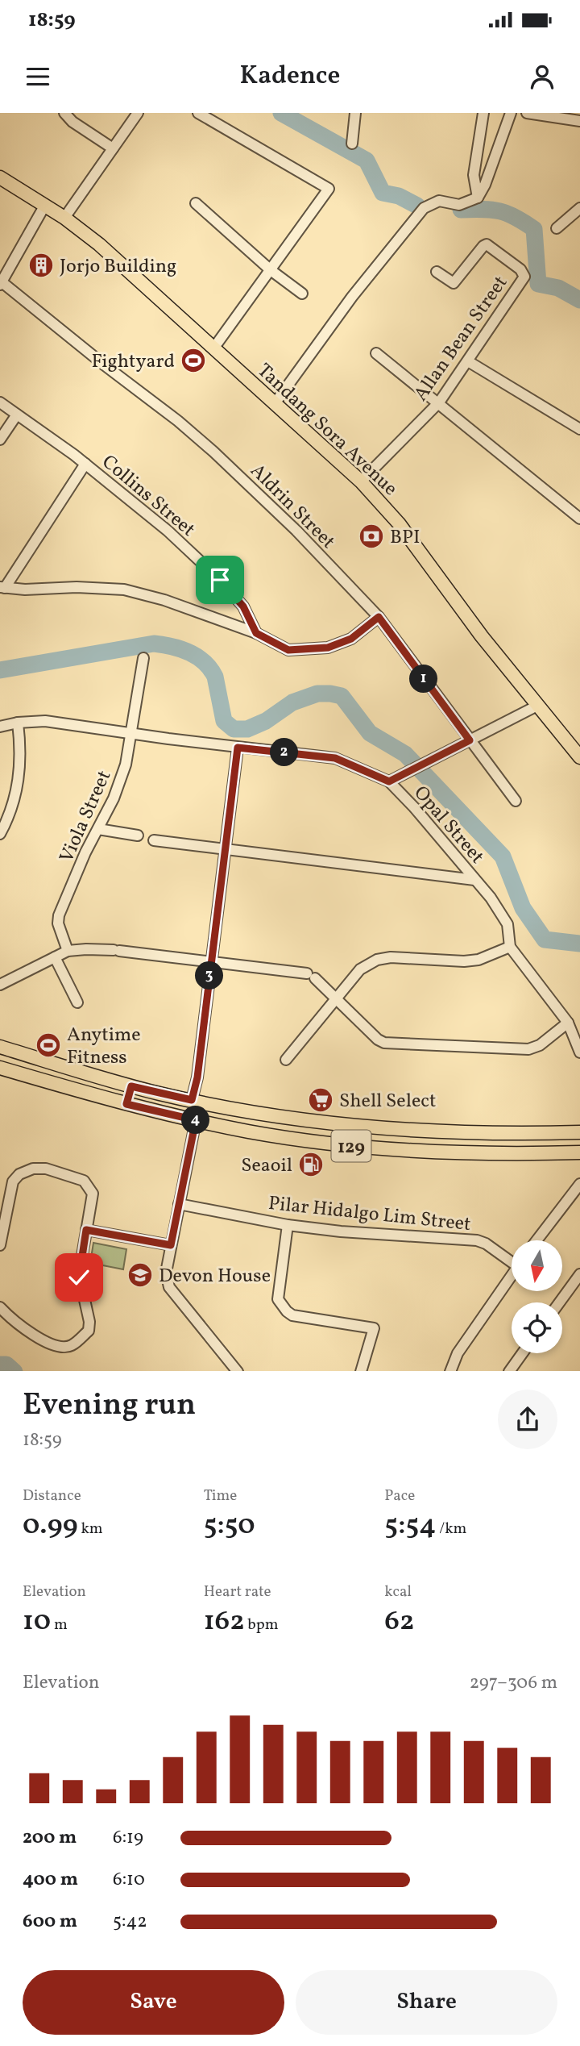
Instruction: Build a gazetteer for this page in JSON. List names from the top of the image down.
{
  "streets": {
    "main road": ["Tandang Sora Avenue", "129"],
    "street": [
      "Allan Bean Street",
      "Collins Street",
      "Aldrin Street",
      "Viola Street",
      "Opal Street",
      "Pilar Hidalgo Lim Street"
    ]
  },
  "crossings": [
    ["Allan Bean Street", "Tandang Sora Avenue"],
    ["Viola Street", "Opal Street"]
  ],
  "places": {
    "building": ["Jorjo Building"],
    "sports": ["Fightyard", "Anytime Fitness"],
    "bank": ["BPI"],
    "supermarket": ["Shell Select"],
    "fuel station": ["Seaoil"],
    "school or university": ["Devon House"]
  },
  "north": "bottom",
  "page": {
    "status": "18:59",
    "header": "Kadence",
    "pins": [
      "1",
      "2",
      "3",
      "4"
    ],
    "heading": ["Evening run", "18:59"],
    "stats": [
      ["Distance", "0.99 km"],
      ["Time", "5:50"],
      ["Pace", "5:54 /km"],
      ["Elevation", "10 m"],
      ["Heart rate", "162 bpm"],
      ["kcal", "62"]
    ],
    "chart": ["Elevation", "297–306 m"],
    "list": [
      {
        "name": "200 m",
        "note": "6:19"
      },
      {
        "name": "400 m",
        "note": "6:10"
      },
      {
        "name": "600 m",
        "note": "5:42"
      }
    ],
    "buttons": ["Save", "Share"]
  }
}
